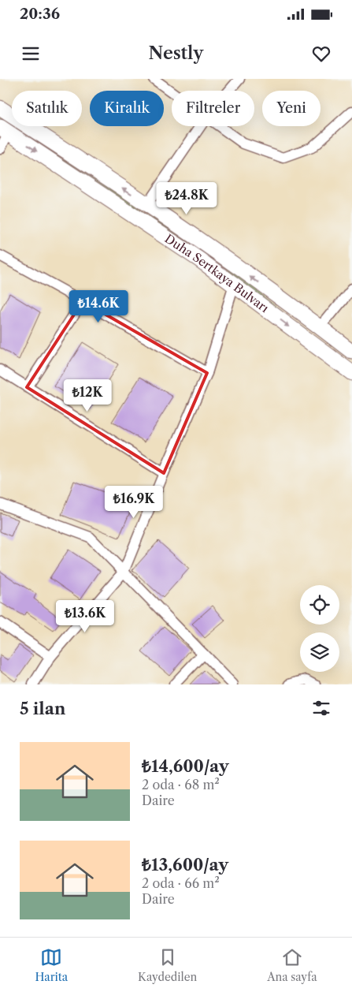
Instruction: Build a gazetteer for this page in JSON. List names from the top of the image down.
{
  "streets": {
    "main road": ["Duha Sertkaya Bulvarı"]
  },
  "page": {
    "status": "20:36",
    "header": "Nestly",
    "chip": [
      "Satılık",
      "Kiralık",
      "Filtreler",
      "Yeni"
    ],
    "price": [
      "₺24.8K",
      "₺14.6K",
      "₺12K",
      "₺16.9K",
      "₺13.6K"
    ],
    "heading": "5 ilan",
    "list": [
      {
        "name": "₺14,600/ay",
        "note": "2 oda · 68 m² · Daire"
      },
      {
        "name": "₺13,600/ay",
        "note": "2 oda · 66 m² · Daire"
      }
    ],
    "tabs": ["Harita", "Kaydedilen", "Ana sayfa"]
  }
}
